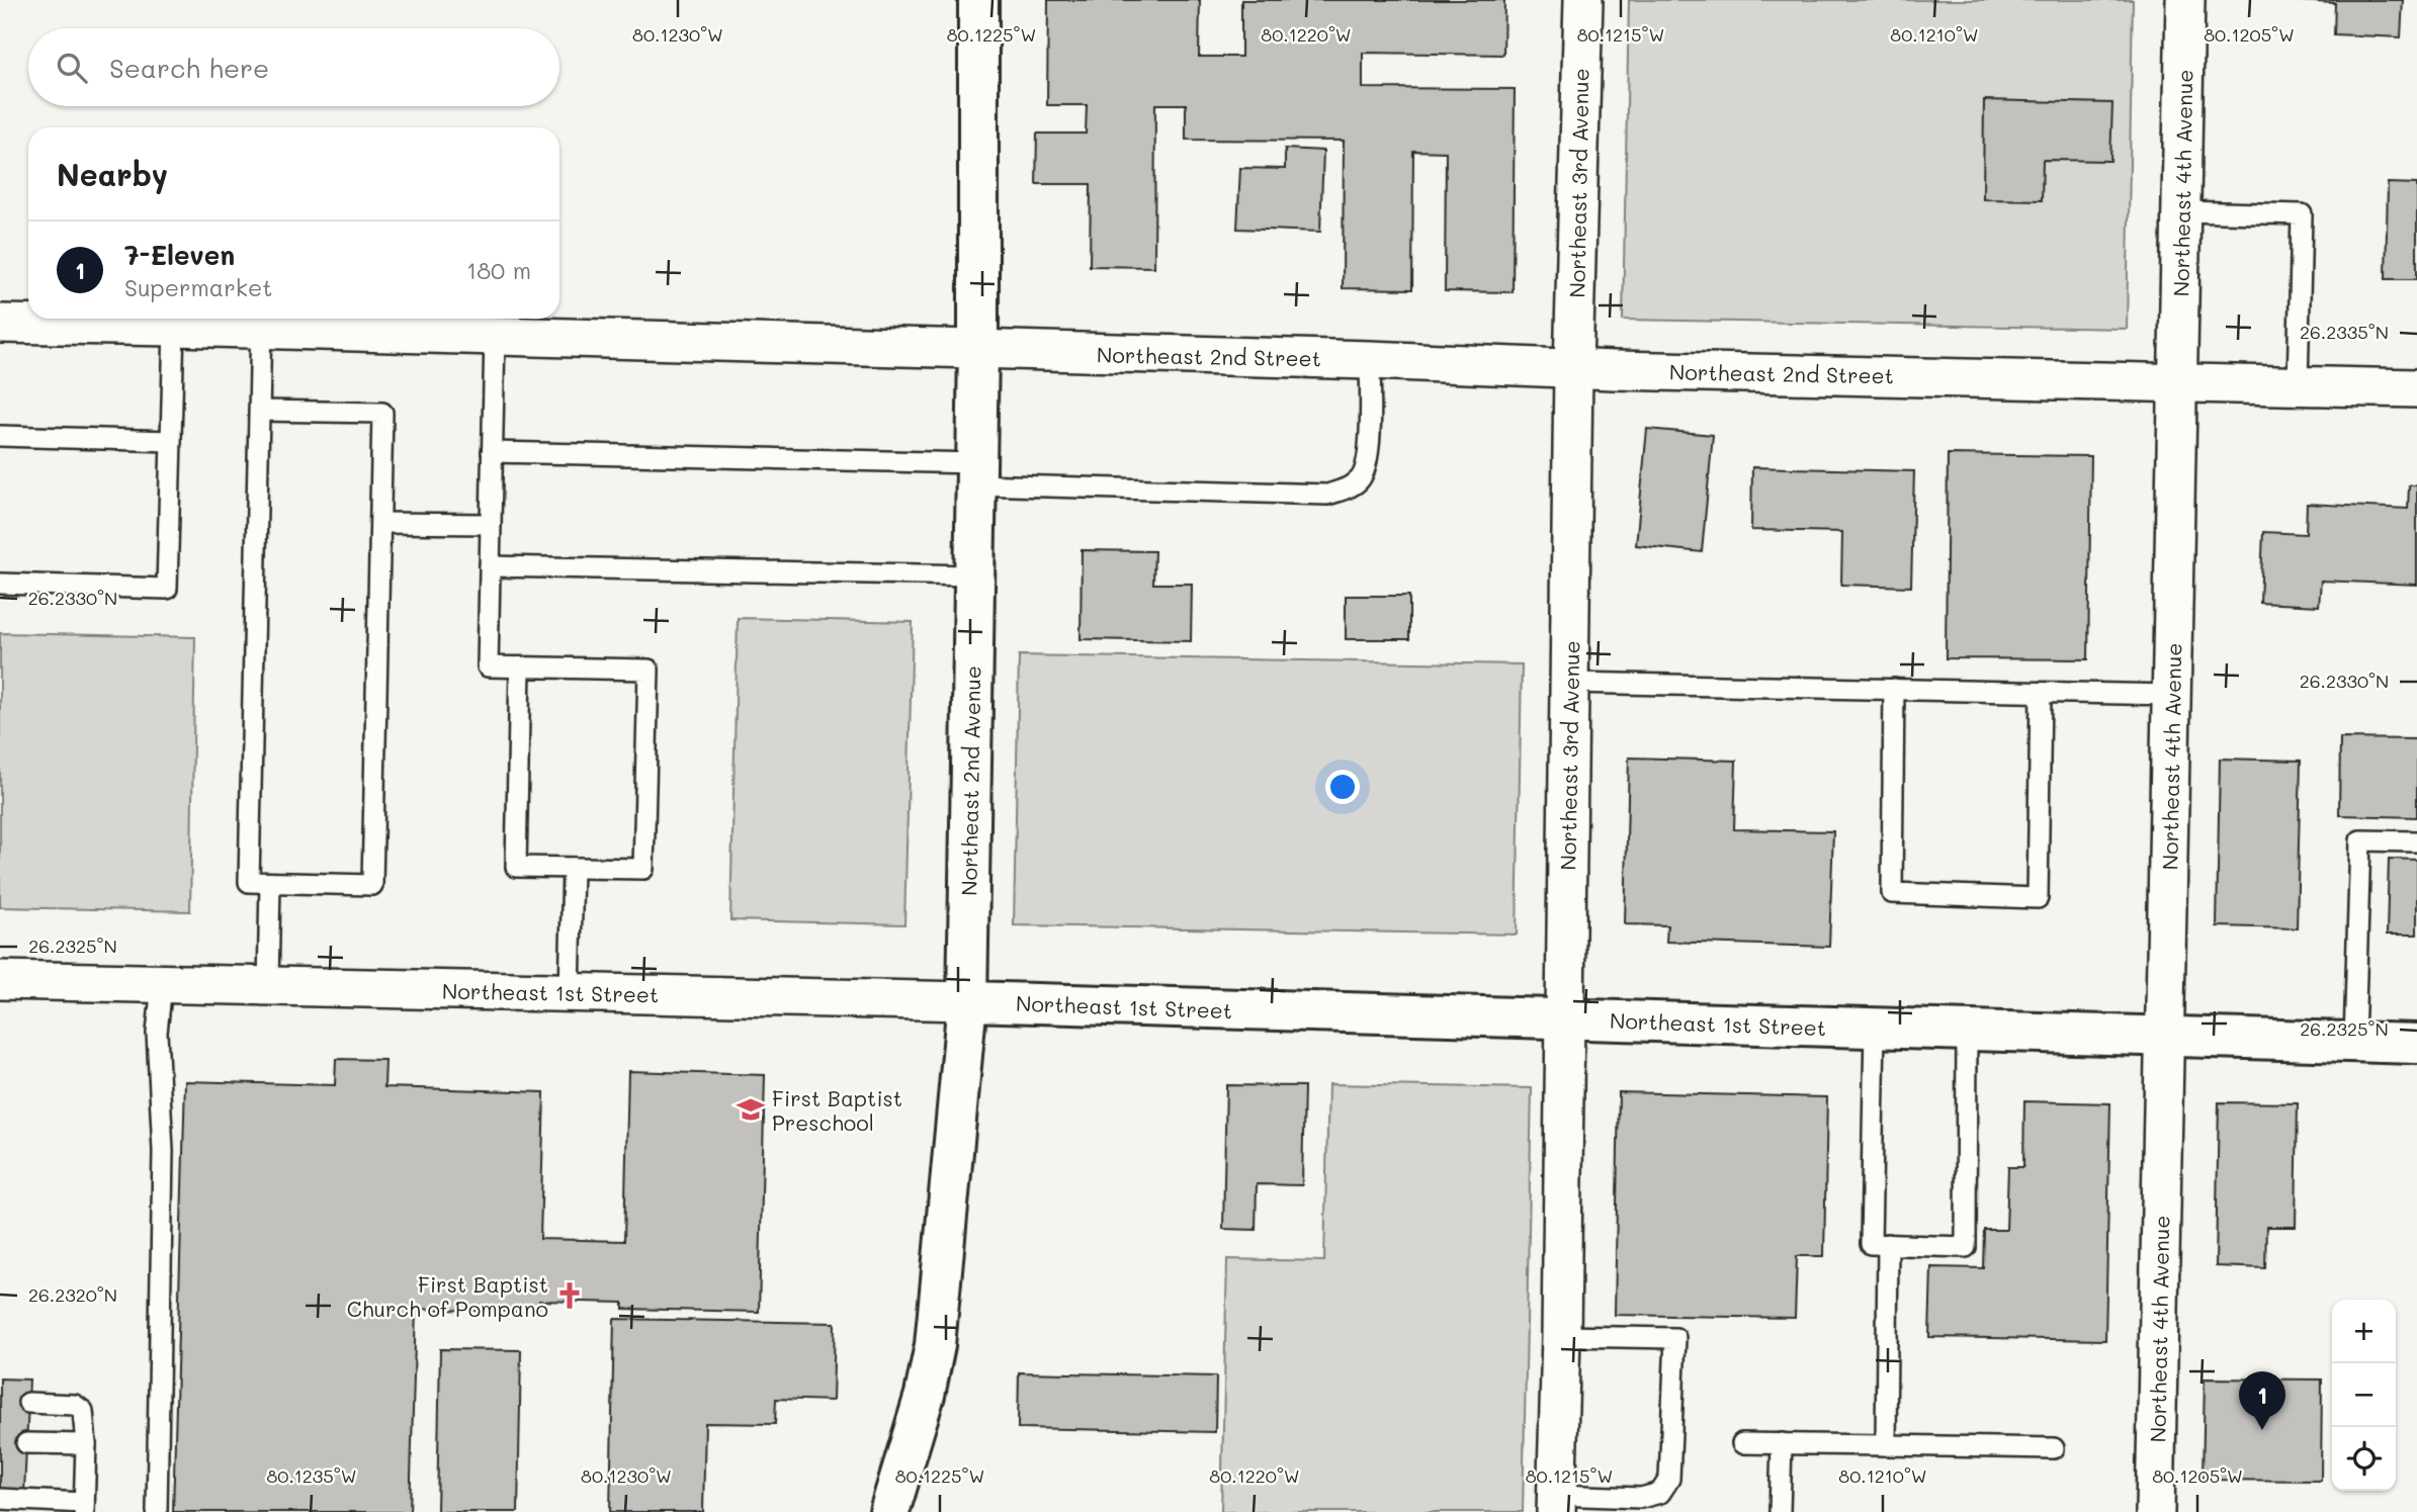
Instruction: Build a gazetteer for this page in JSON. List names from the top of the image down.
{
  "streets": {
    "street": [
      "Northeast 3rd Avenue",
      "Northeast 4th Avenue",
      "Northeast 2nd Street",
      "Northeast 2nd Avenue",
      "Northeast 1st Street"
    ]
  },
  "crossings": [
    ["Northeast 3rd Avenue", "Northeast 2nd Street"],
    ["Northeast 3rd Avenue", "Northeast 1st Street"],
    ["Northeast 4th Avenue", "Northeast 2nd Street"],
    ["Northeast 4th Avenue", "Northeast 1st Street"],
    ["Northeast 2nd Street", "Northeast 2nd Avenue"],
    ["Northeast 2nd Avenue", "Northeast 1st Street"]
  ],
  "places": {
    "school or university": ["First Baptist Preschool"],
    "church": ["First Baptist Church of Pompano"]
  },
  "page": {
    "search": "Search here",
    "heading": "Nearby",
    "list": [
      {
        "mark": "1",
        "name": "7-Eleven",
        "note": "Supermarket",
        "value": "180 m"
      }
    ],
    "map_buttons": ["+", "−"],
    "pins": "1"
  },
  "coordinates": [
    "80.1230°W",
    "80.1225°W",
    "80.1220°W",
    "80.1215°W",
    "80.1210°W",
    "80.1205°W",
    "26.2335°N",
    "26.2330°N",
    "26.2325°N",
    "26.2320°N",
    "80.1235°W"
  ]
}
